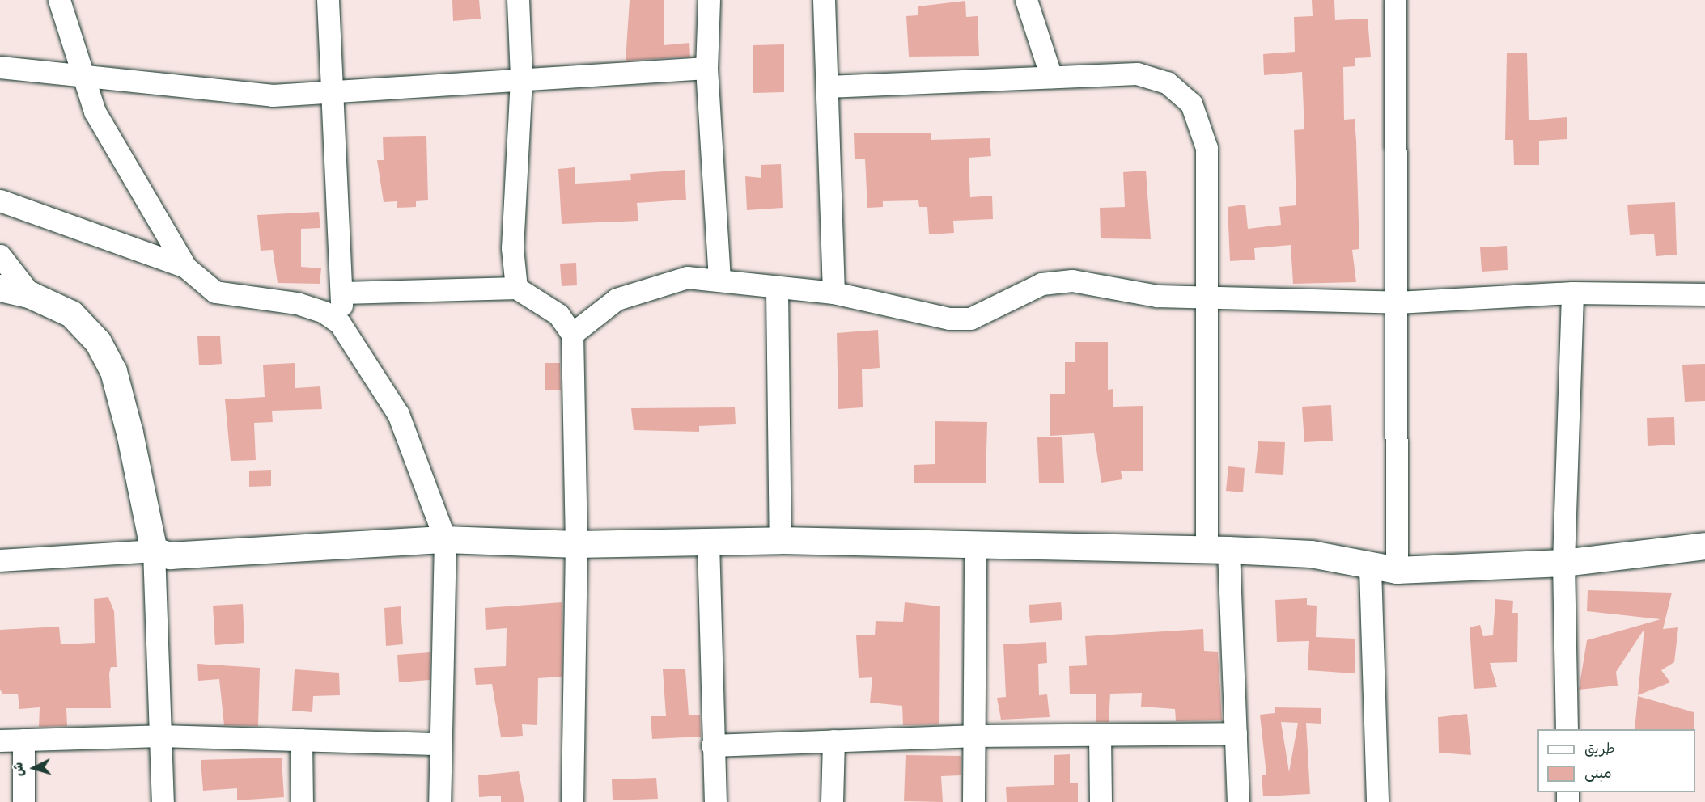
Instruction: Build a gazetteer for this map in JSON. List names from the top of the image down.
{
  "legend": ["طريق", "مبنى"],
  "north": "left"
}
